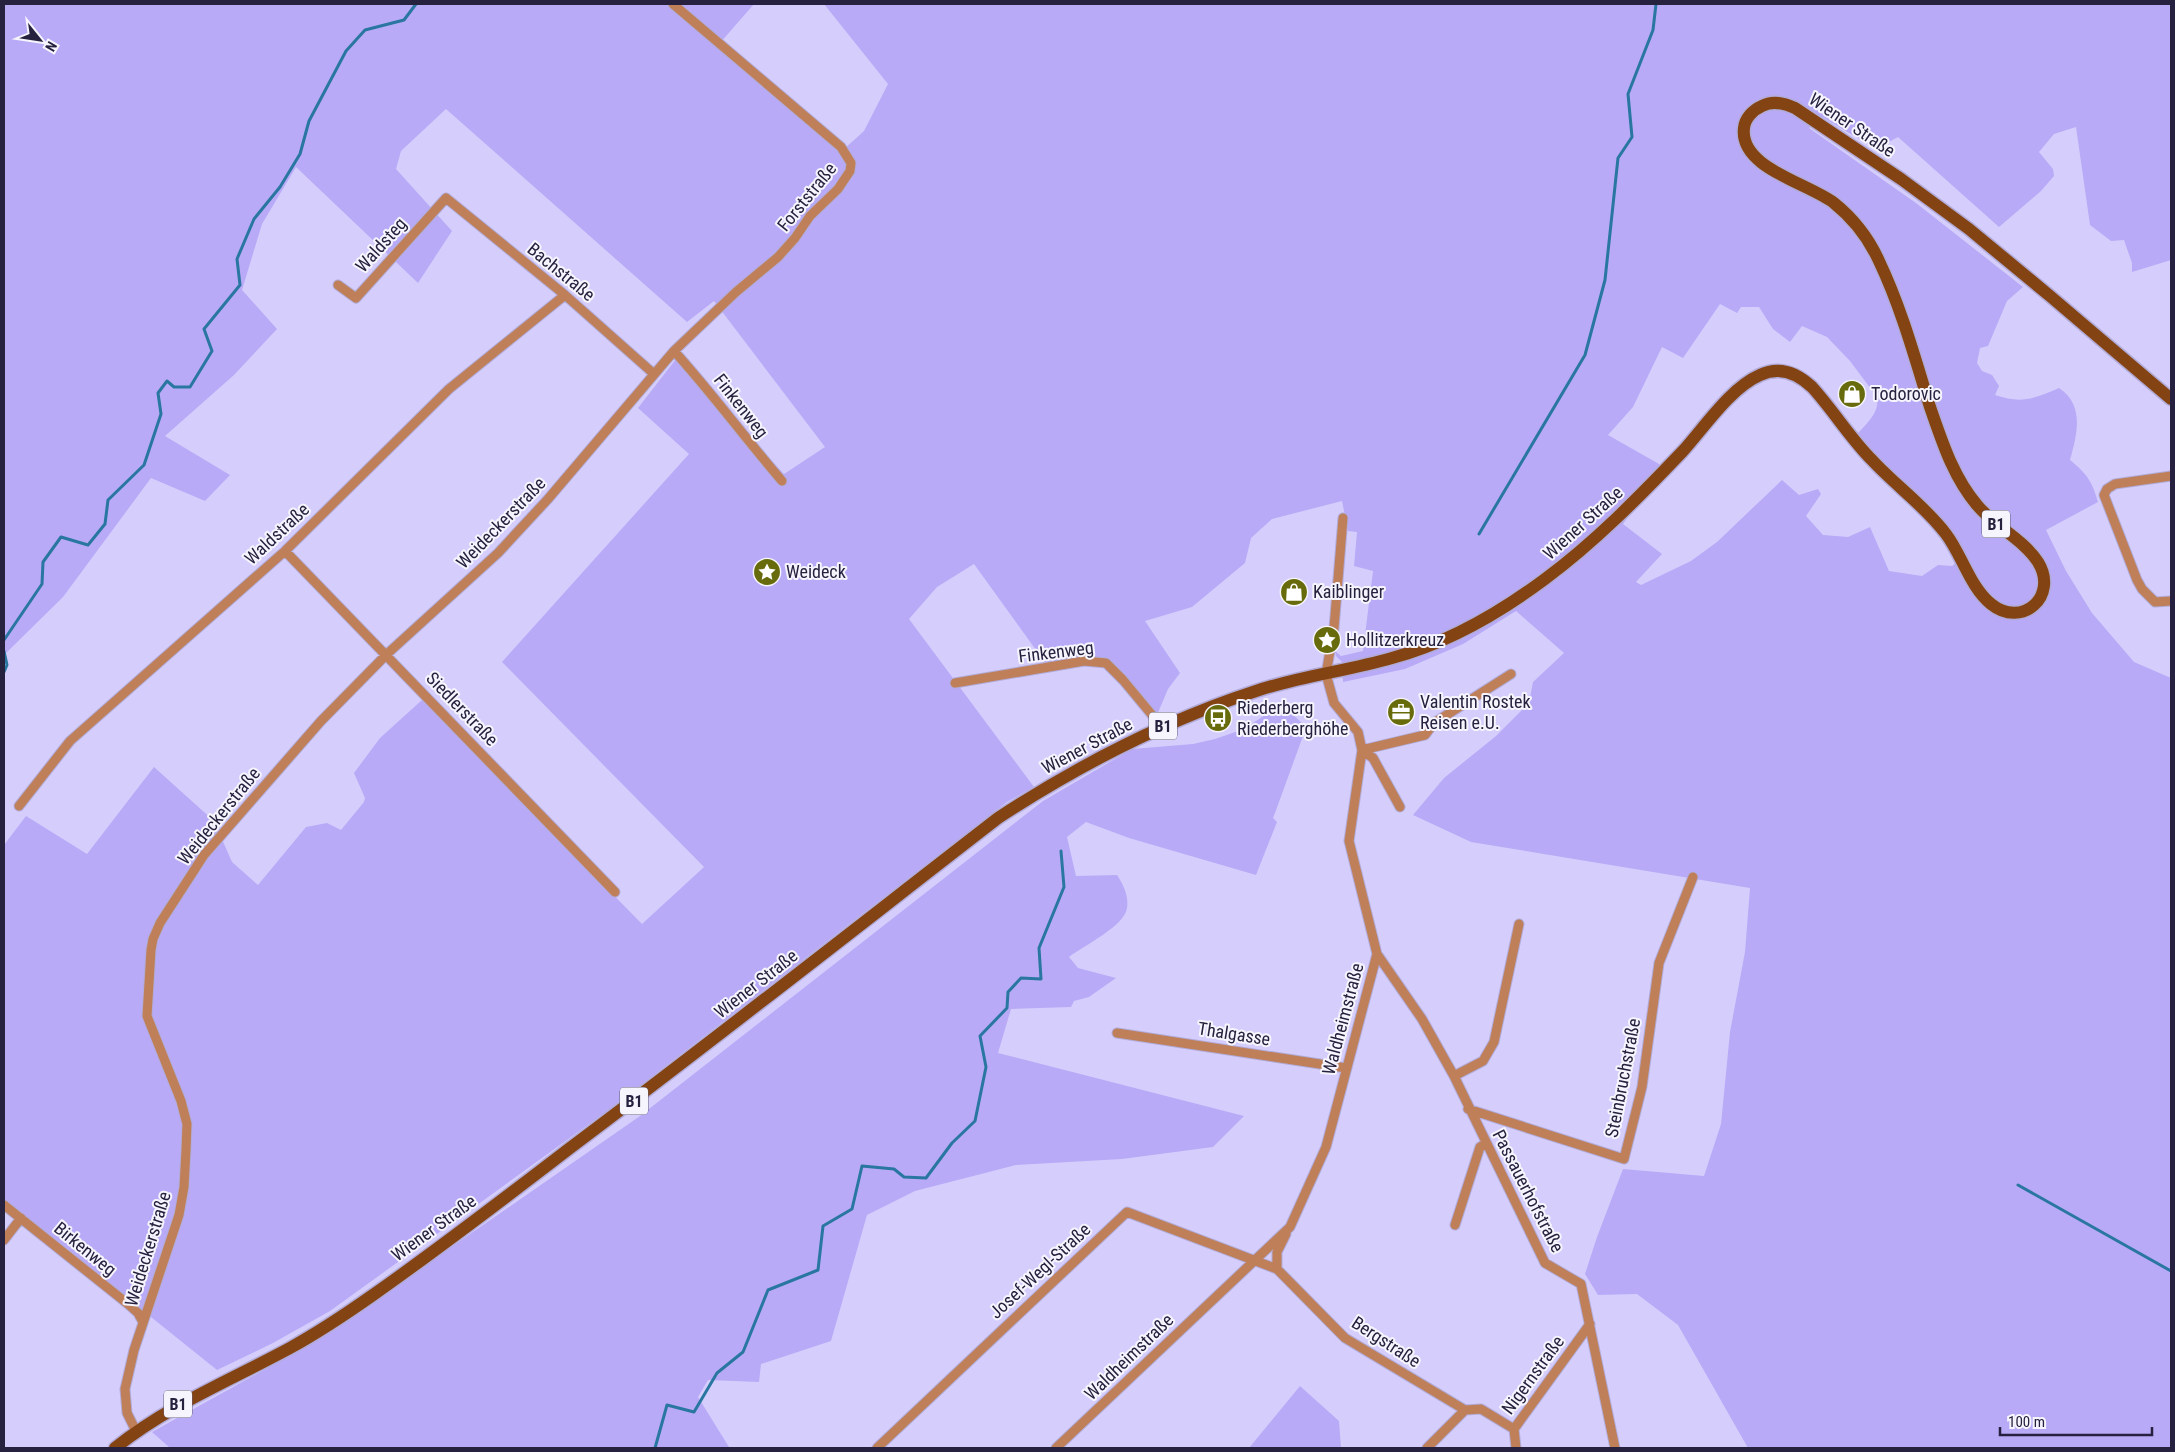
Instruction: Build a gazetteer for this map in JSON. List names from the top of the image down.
{
  "streets": {
    "main road": ["Wiener Straße", "B1"],
    "street": [
      "Forststraße",
      "Waldsteg",
      "Bachstraße",
      "Finkenweg",
      "Weideckerstraße",
      "Waldstraße",
      "Siedlerstraße",
      "Waldheimstraße",
      "Thalgasse",
      "Steinbruchstraße",
      "Passauerhofstraße",
      "Birkenweg",
      "Josef-Wegl-Straße",
      "Bergstraße",
      "Nigernstraße"
    ]
  },
  "crossings": [
    ["Wiener Straße", "Finkenweg"],
    ["Wiener Straße", "Weideckerstraße"],
    ["Wiener Straße", "Waldheimstraße"],
    ["Forststraße", "Finkenweg"],
    ["Forststraße", "Weideckerstraße"],
    ["Waldsteg", "Bachstraße"],
    ["Bachstraße", "Weideckerstraße"],
    ["Bachstraße", "Waldstraße"],
    ["Finkenweg", "Weideckerstraße"],
    ["Weideckerstraße", "Siedlerstraße"],
    ["Weideckerstraße", "Birkenweg"],
    ["Waldstraße", "Siedlerstraße"],
    ["Waldheimstraße", "Thalgasse"],
    ["Waldheimstraße", "Passauerhofstraße"],
    ["Waldheimstraße", "Josef-Wegl-Straße"],
    ["Waldheimstraße", "Bergstraße"],
    ["Steinbruchstraße", "Passauerhofstraße"],
    ["Passauerhofstraße", "Nigernstraße"],
    ["Josef-Wegl-Straße", "Bergstraße"]
  ],
  "places": {
    "shop": ["Todorovic", "Kaiblinger"],
    "place": ["Weideck", "Hollitzerkreuz"],
    "office": ["Valentin Rostek Reisen e.U."],
    "bus stop": ["Riederberg Riederberghöhe"]
  },
  "scale_bar": "100 m",
  "north": "bottom right"
}
